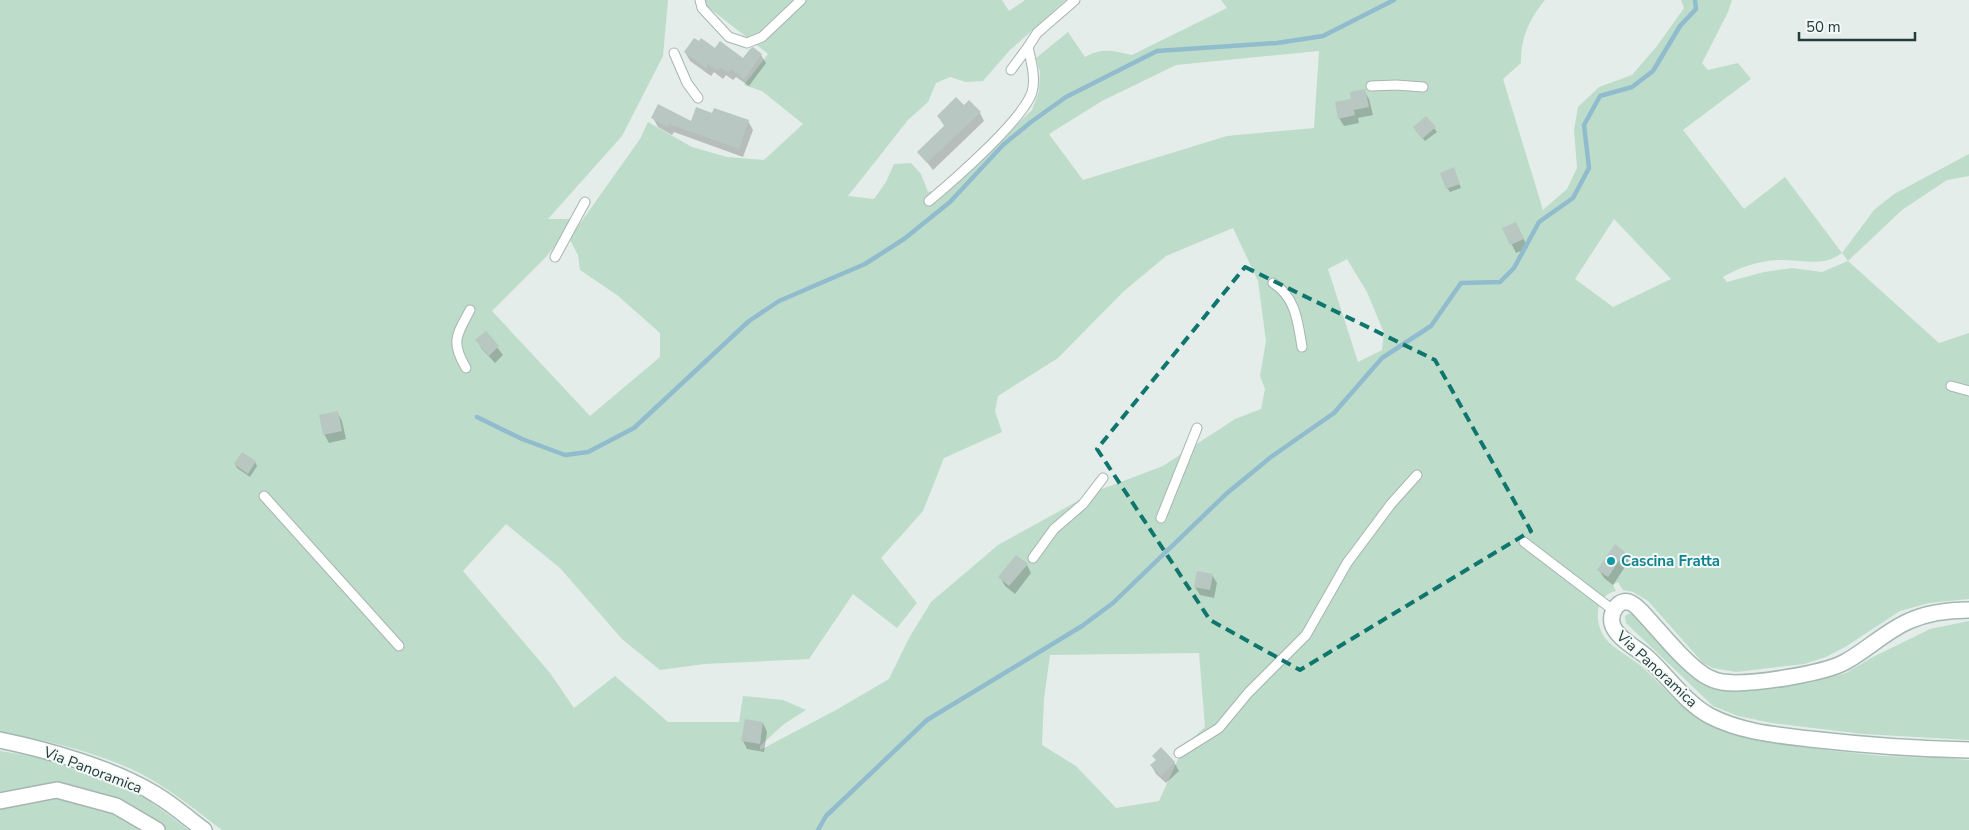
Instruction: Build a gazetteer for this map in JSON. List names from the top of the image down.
{
  "streets": {
    "street": ["Via Panoramica"]
  },
  "places": ["Cascina Fratta"],
  "scale_bar": "50 m"
}
